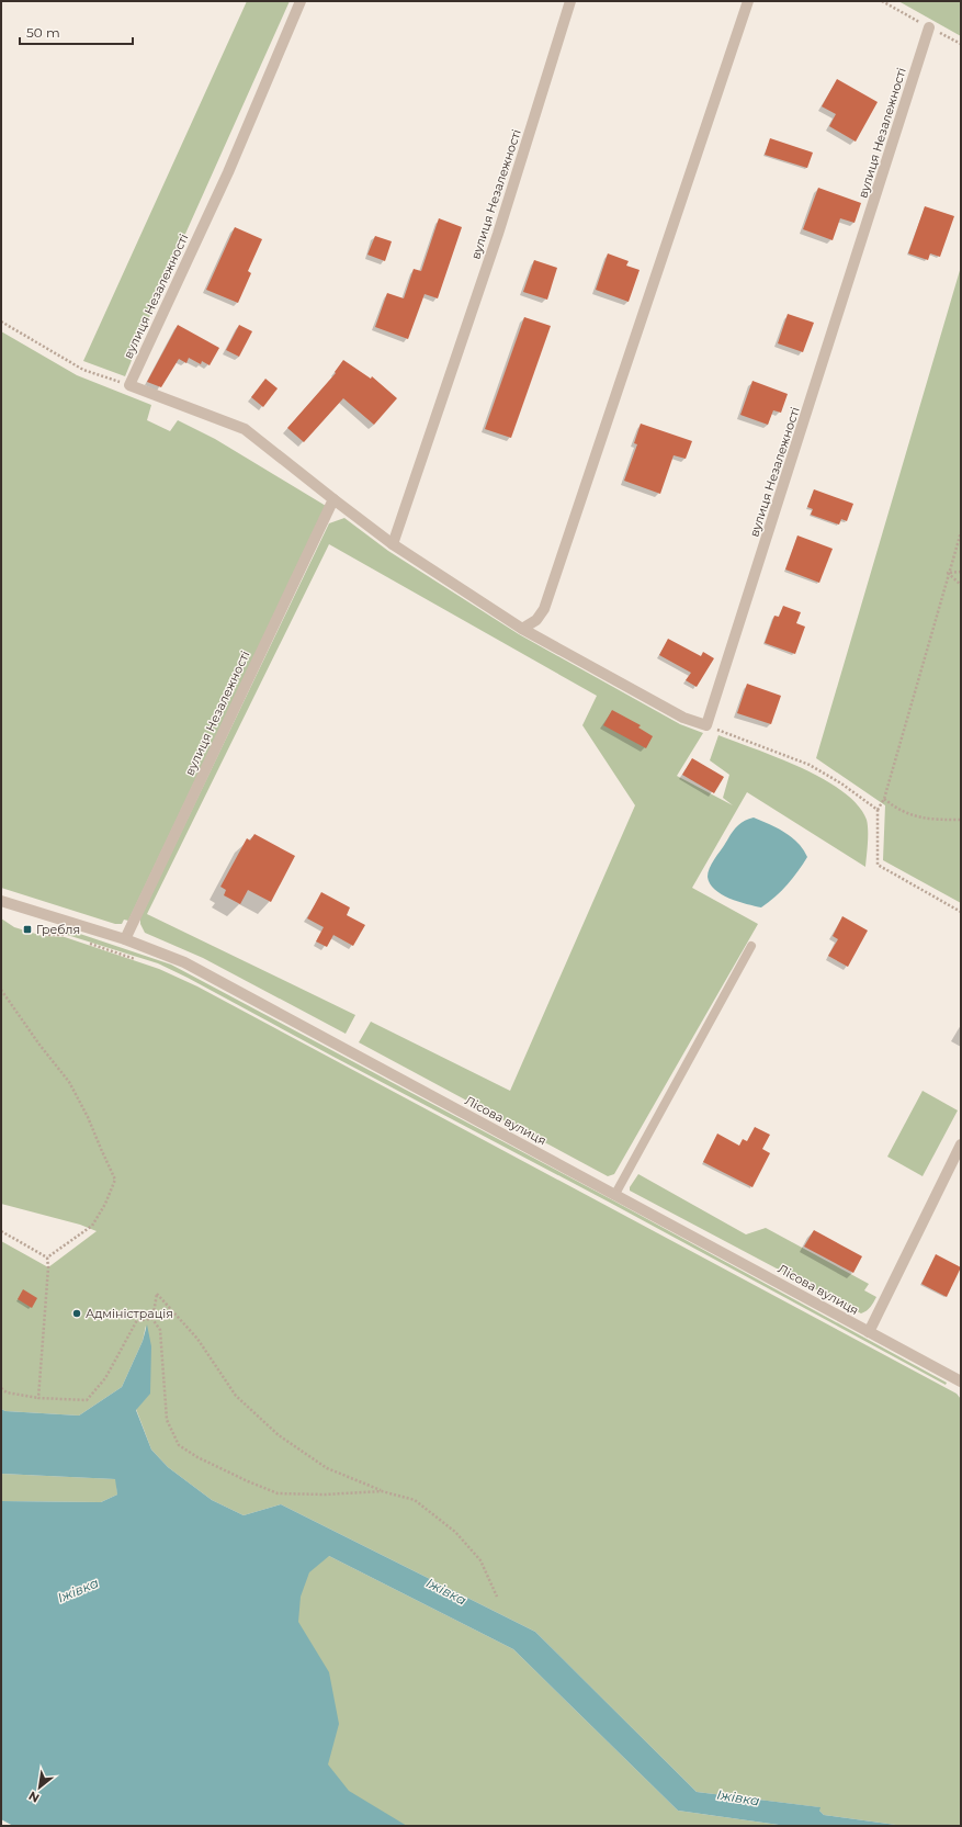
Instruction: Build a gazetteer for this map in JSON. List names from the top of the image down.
{
  "streets": {
    "street": ["вулиця Незалежності", "Лісова вулиця"]
  },
  "crossings": [
    ["вулиця Незалежності", "Лісова вулиця"]
  ],
  "water": ["Іжівка"],
  "places": {
    "transit": ["Гребля"],
    "other": ["Адміністрація"]
  },
  "scale_bar": "50 m",
  "north": "bottom left"
}
